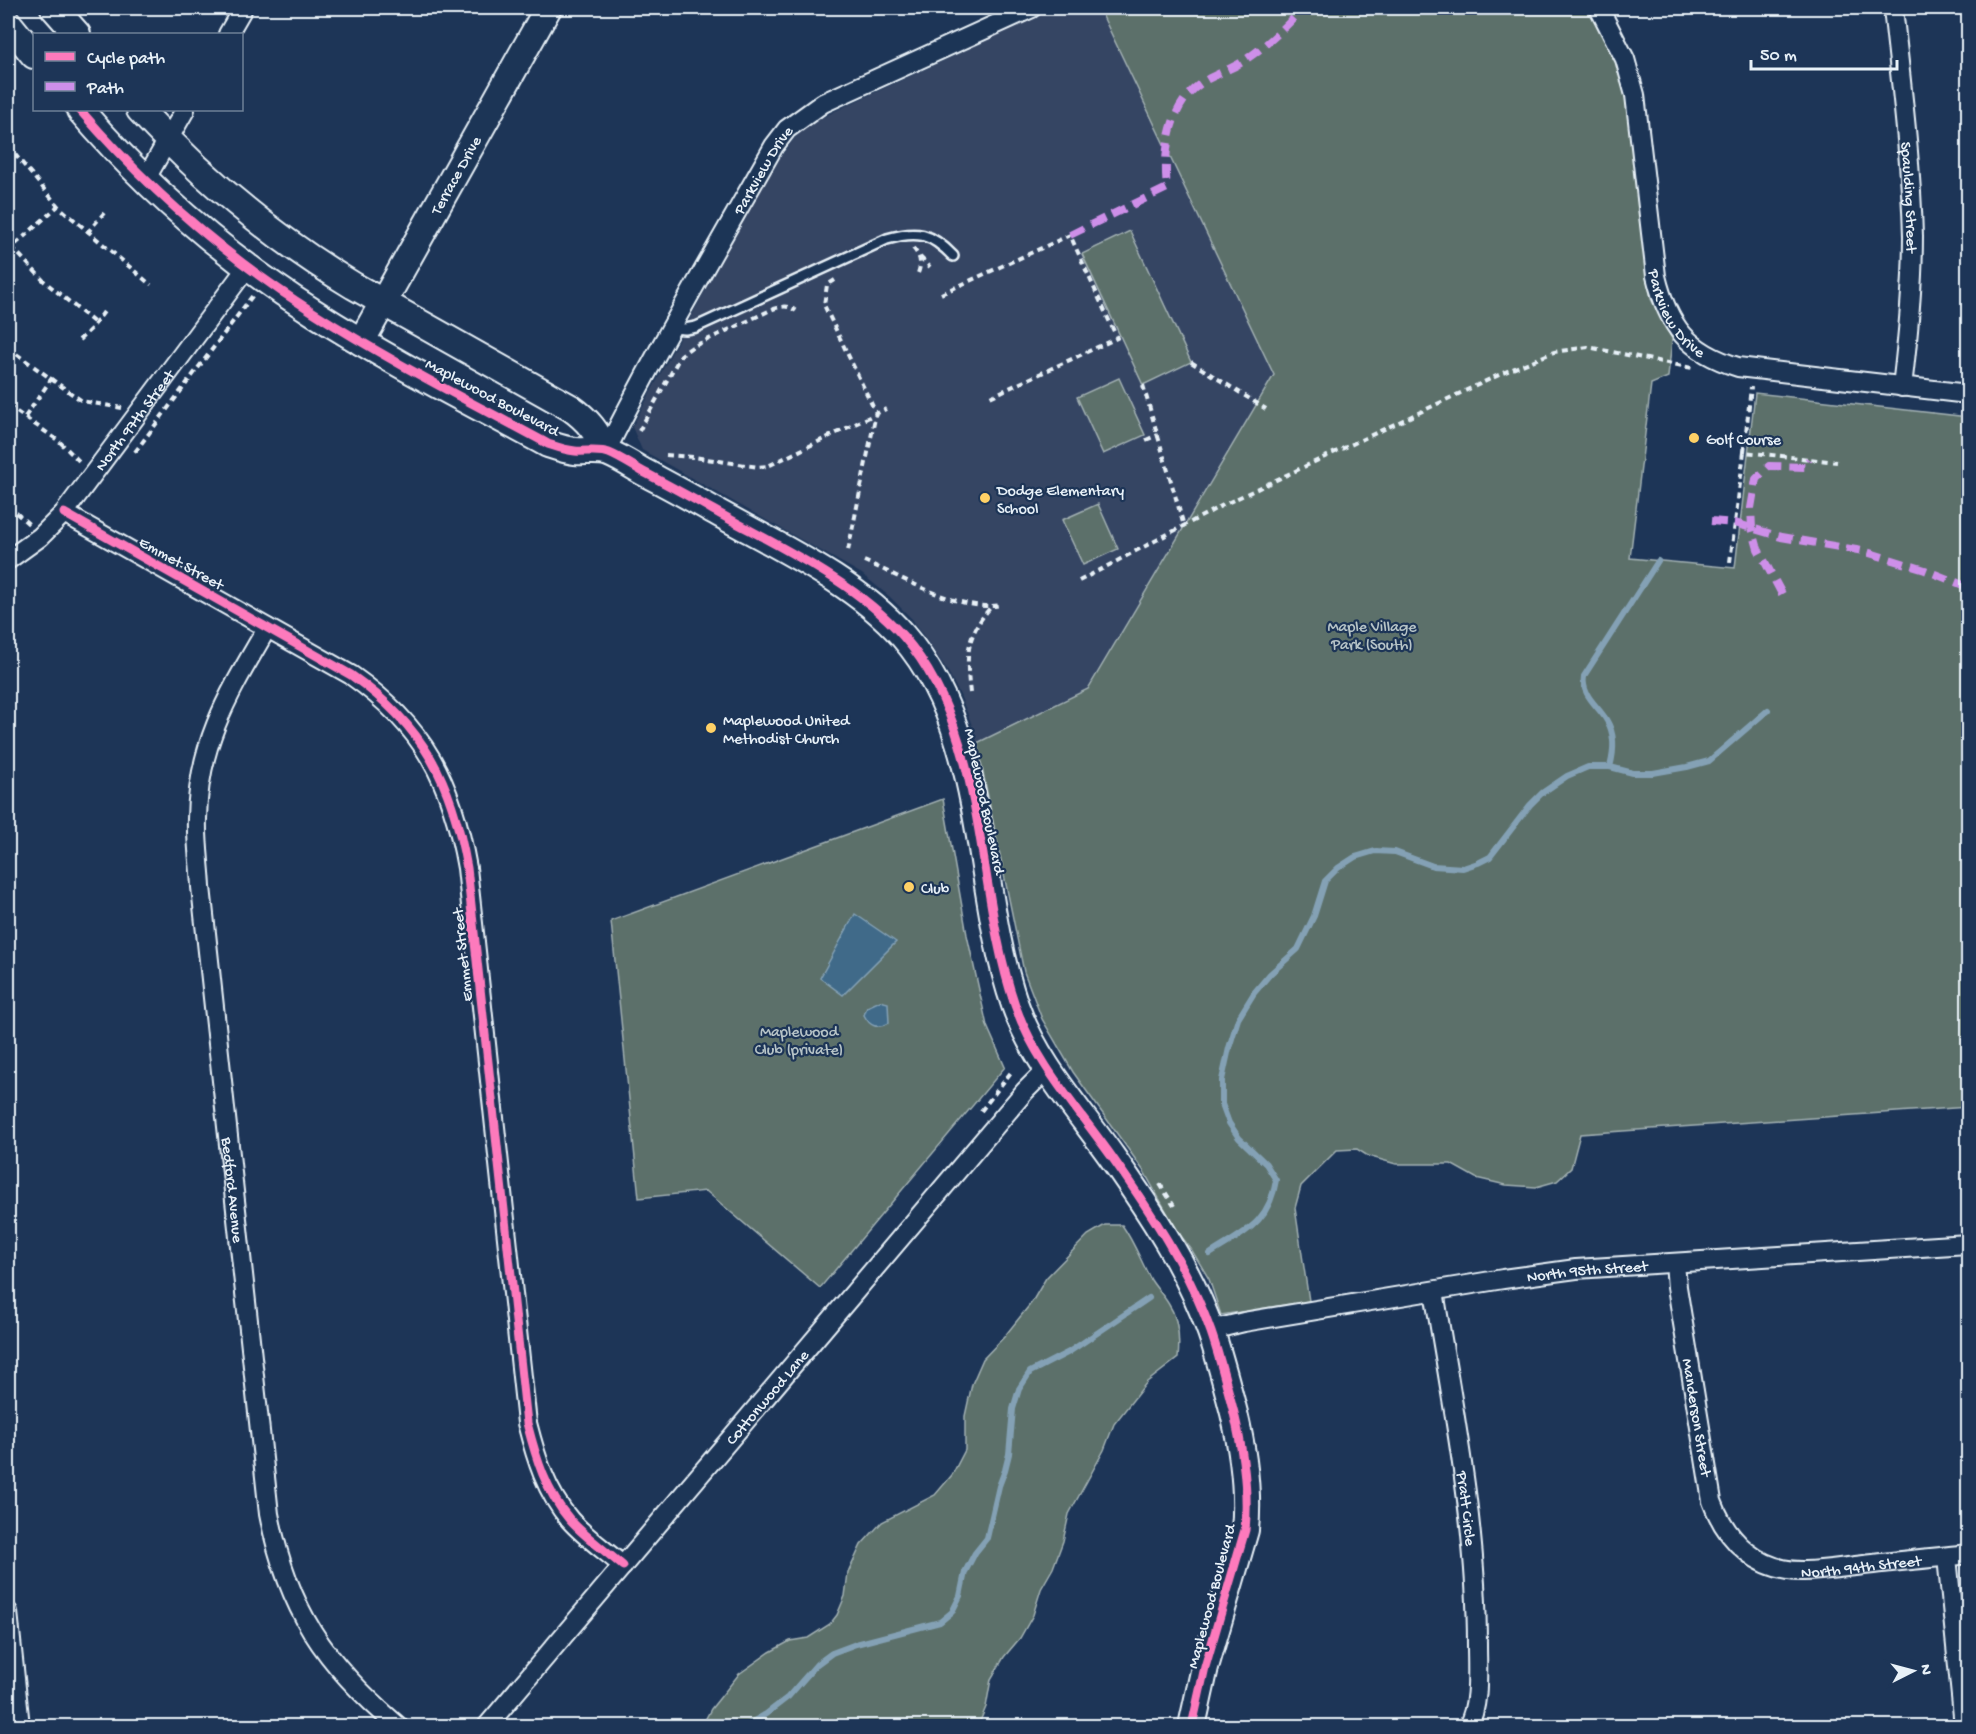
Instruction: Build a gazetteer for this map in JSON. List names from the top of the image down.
{
  "streets": {
    "street": [
      "Parkview Drive",
      "Terrace Drive",
      "Spaulding Street",
      "Maplewood Boulevard",
      "North 97th Street",
      "Emmet Street",
      "Bedford Avenue",
      "North 95th Street",
      "Cottonwood Lane",
      "Manderson Street",
      "Pratt Circle",
      "North 94th Street"
    ]
  },
  "crossings": [
    ["Parkview Drive", "Spaulding Street"],
    ["Parkview Drive", "Maplewood Boulevard"],
    ["Terrace Drive", "Maplewood Boulevard"],
    ["Maplewood Boulevard", "North 97th Street"],
    ["Maplewood Boulevard", "North 95th Street"],
    ["Maplewood Boulevard", "Cottonwood Lane"],
    ["North 97th Street", "Emmet Street"],
    ["Emmet Street", "Bedford Avenue"],
    ["Emmet Street", "Cottonwood Lane"],
    ["North 95th Street", "Manderson Street"],
    ["North 95th Street", "Pratt Circle"],
    ["Manderson Street", "North 94th Street"]
  ],
  "parks": ["Maple Village Park (South)", "Maplewood Club (private)"],
  "places": [
    "Golf Course",
    "Dodge Elementary School",
    "Maplewood United Methodist Church",
    "Club"
  ],
  "legend": ["Cycle path", "Path"],
  "scale_bar": "50 m",
  "north": "right"
}
